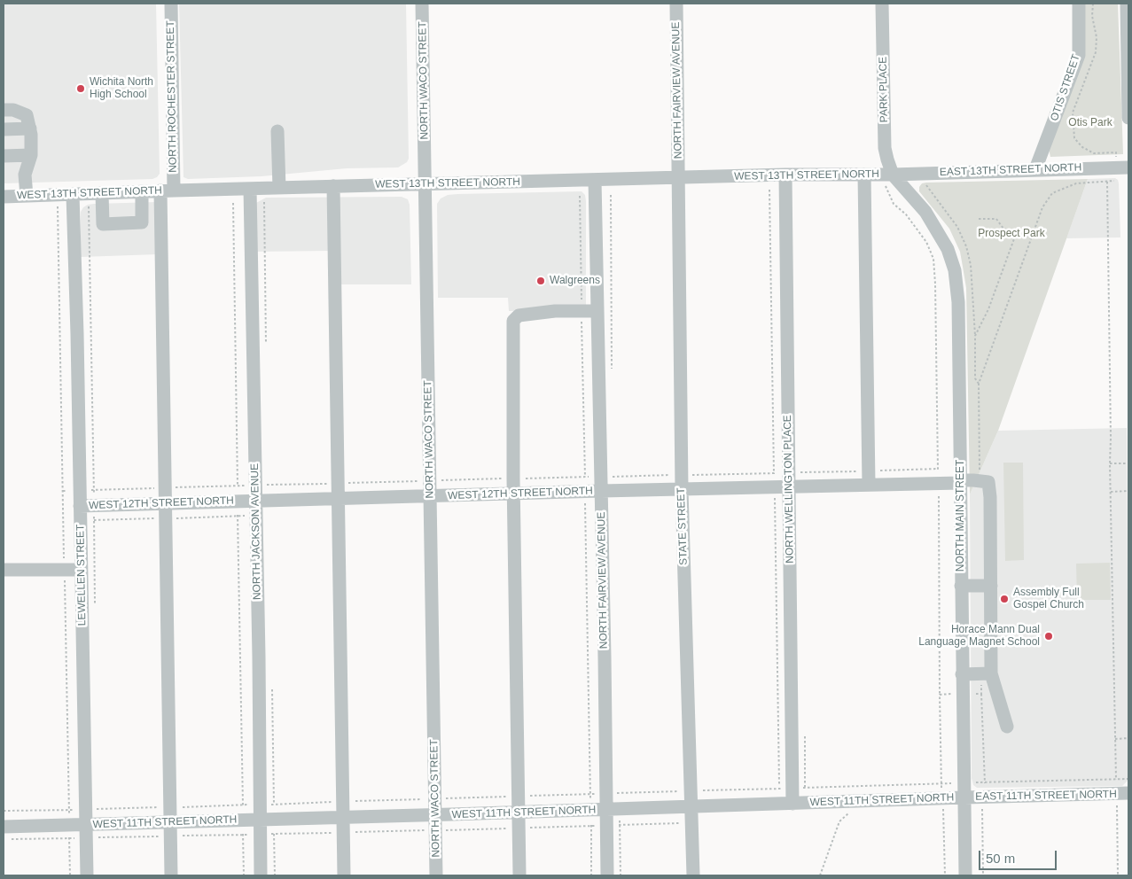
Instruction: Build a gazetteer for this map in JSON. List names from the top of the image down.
{
  "streets": {
    "street": [
      "NORTH WACO STREET",
      "OTIS STREET",
      "PARK PLACE",
      "NORTH FAIRVIEW AVENUE",
      "NORTH ROCHESTER STREET",
      "EAST 13TH STREET NORTH",
      "WEST 13TH STREET NORTH",
      "NORTH WELLINGTON PLACE",
      "WEST 12TH STREET NORTH",
      "NORTH MAIN STREET",
      "STATE STREET",
      "NORTH JACKSON AVENUE",
      "LEWELLEN STREET",
      "EAST 11TH STREET NORTH",
      "WEST 11TH STREET NORTH"
    ]
  },
  "crossings": [
    ["NORTH WACO STREET", "WEST 13TH STREET NORTH"],
    ["NORTH WACO STREET", "WEST 12TH STREET NORTH"],
    ["NORTH WACO STREET", "WEST 11TH STREET NORTH"],
    ["OTIS STREET", "EAST 13TH STREET NORTH"],
    ["PARK PLACE", "EAST 13TH STREET NORTH"],
    ["PARK PLACE", "WEST 13TH STREET NORTH"],
    ["PARK PLACE", "NORTH MAIN STREET"],
    ["NORTH FAIRVIEW AVENUE", "WEST 13TH STREET NORTH"],
    ["NORTH FAIRVIEW AVENUE", "WEST 12TH STREET NORTH"],
    ["NORTH FAIRVIEW AVENUE", "STATE STREET"],
    ["NORTH FAIRVIEW AVENUE", "WEST 11TH STREET NORTH"],
    ["NORTH ROCHESTER STREET", "WEST 13TH STREET NORTH"],
    ["EAST 13TH STREET NORTH", "WEST 13TH STREET NORTH"],
    ["EAST 13TH STREET NORTH", "NORTH MAIN STREET"],
    ["WEST 13TH STREET NORTH", "NORTH WELLINGTON PLACE"],
    ["WEST 13TH STREET NORTH", "NORTH MAIN STREET"],
    ["WEST 13TH STREET NORTH", "STATE STREET"],
    ["WEST 13TH STREET NORTH", "NORTH JACKSON AVENUE"],
    ["WEST 13TH STREET NORTH", "LEWELLEN STREET"],
    ["NORTH WELLINGTON PLACE", "WEST 12TH STREET NORTH"],
    ["NORTH WELLINGTON PLACE", "WEST 11TH STREET NORTH"],
    ["WEST 12TH STREET NORTH", "NORTH MAIN STREET"],
    ["WEST 12TH STREET NORTH", "STATE STREET"],
    ["WEST 12TH STREET NORTH", "NORTH JACKSON AVENUE"],
    ["WEST 12TH STREET NORTH", "LEWELLEN STREET"],
    ["NORTH MAIN STREET", "EAST 11TH STREET NORTH"],
    ["NORTH MAIN STREET", "WEST 11TH STREET NORTH"],
    ["STATE STREET", "WEST 11TH STREET NORTH"],
    ["NORTH JACKSON AVENUE", "WEST 11TH STREET NORTH"],
    ["LEWELLEN STREET", "WEST 11TH STREET NORTH"],
    ["EAST 11TH STREET NORTH", "WEST 11TH STREET NORTH"]
  ],
  "parks": ["Otis Park", "Prospect Park"],
  "places": [
    "Wichita North High School",
    "Walgreens",
    "Assembly Full Gospel Church",
    "Horace Mann Dual Language Magnet School"
  ],
  "scale_bar": "50 m"
}
